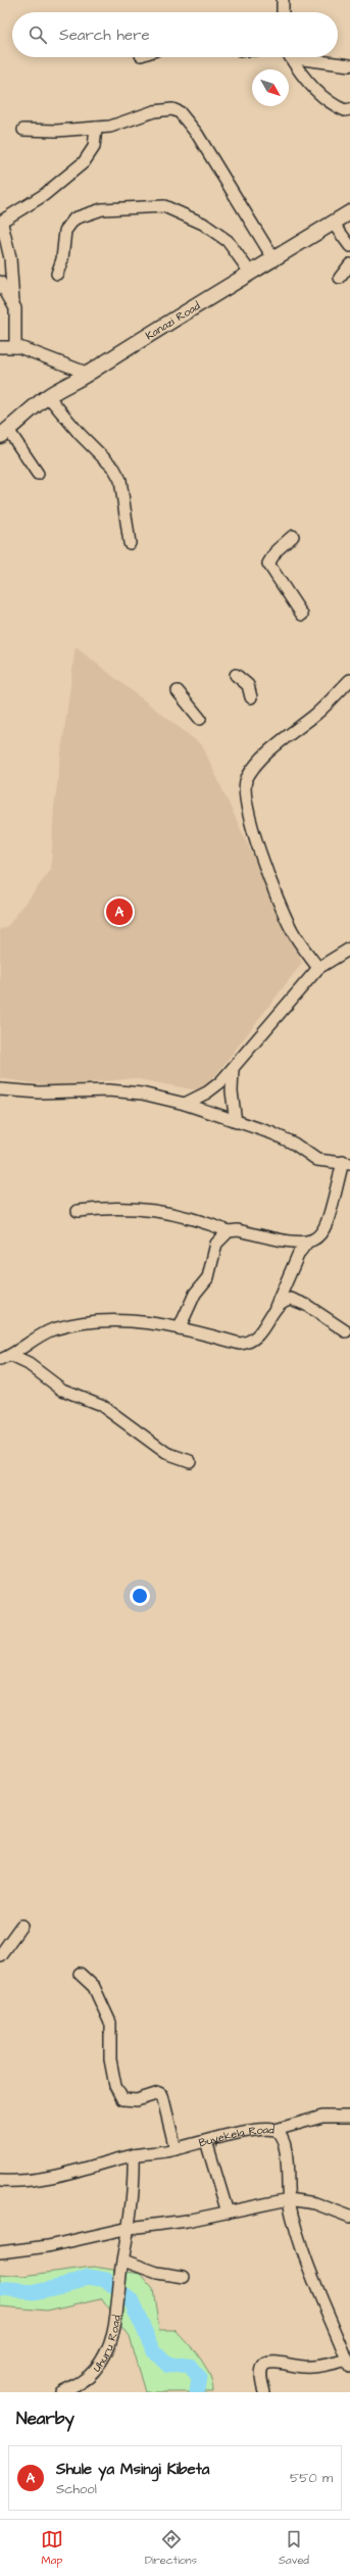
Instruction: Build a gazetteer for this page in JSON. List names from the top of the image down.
{
  "streets": {
    "main road": ["Kanazi Road"],
    "street": ["Buyekela Road", "Uhuru Road"]
  },
  "crossings": [
    ["Buyekela Road", "Uhuru Road"]
  ],
  "north": "bottom right",
  "page": {
    "search": "Search here",
    "pins": "A",
    "heading": "Nearby",
    "list": [
      {
        "mark": "A",
        "name": "Shule ya Msingi Kibeta",
        "note": "School",
        "value": "550 m"
      }
    ],
    "nav": ["Map", "Directions", "Saved"]
  }
}
